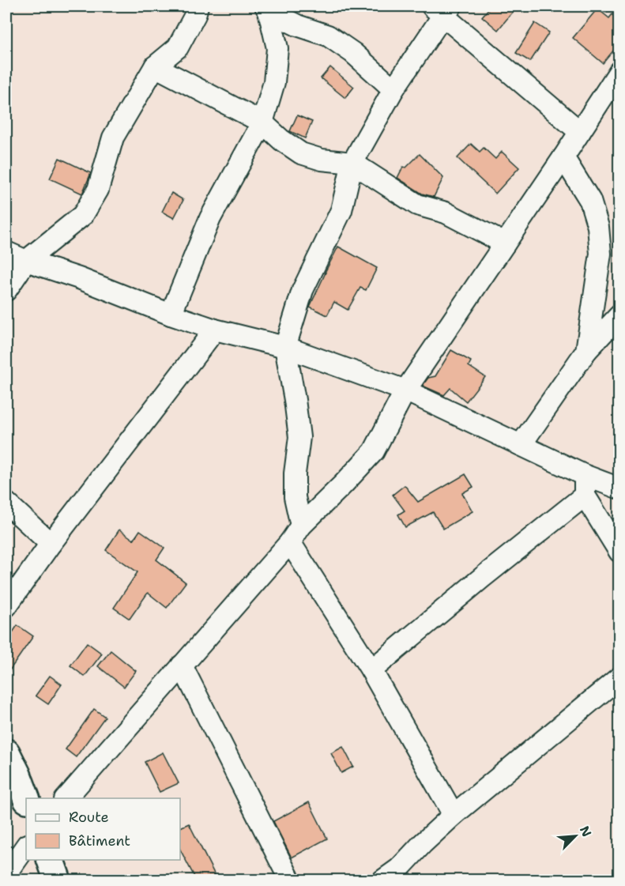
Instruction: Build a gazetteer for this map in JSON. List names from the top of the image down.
{
  "legend": ["Route", "Bâtiment"],
  "north": "top right"
}
